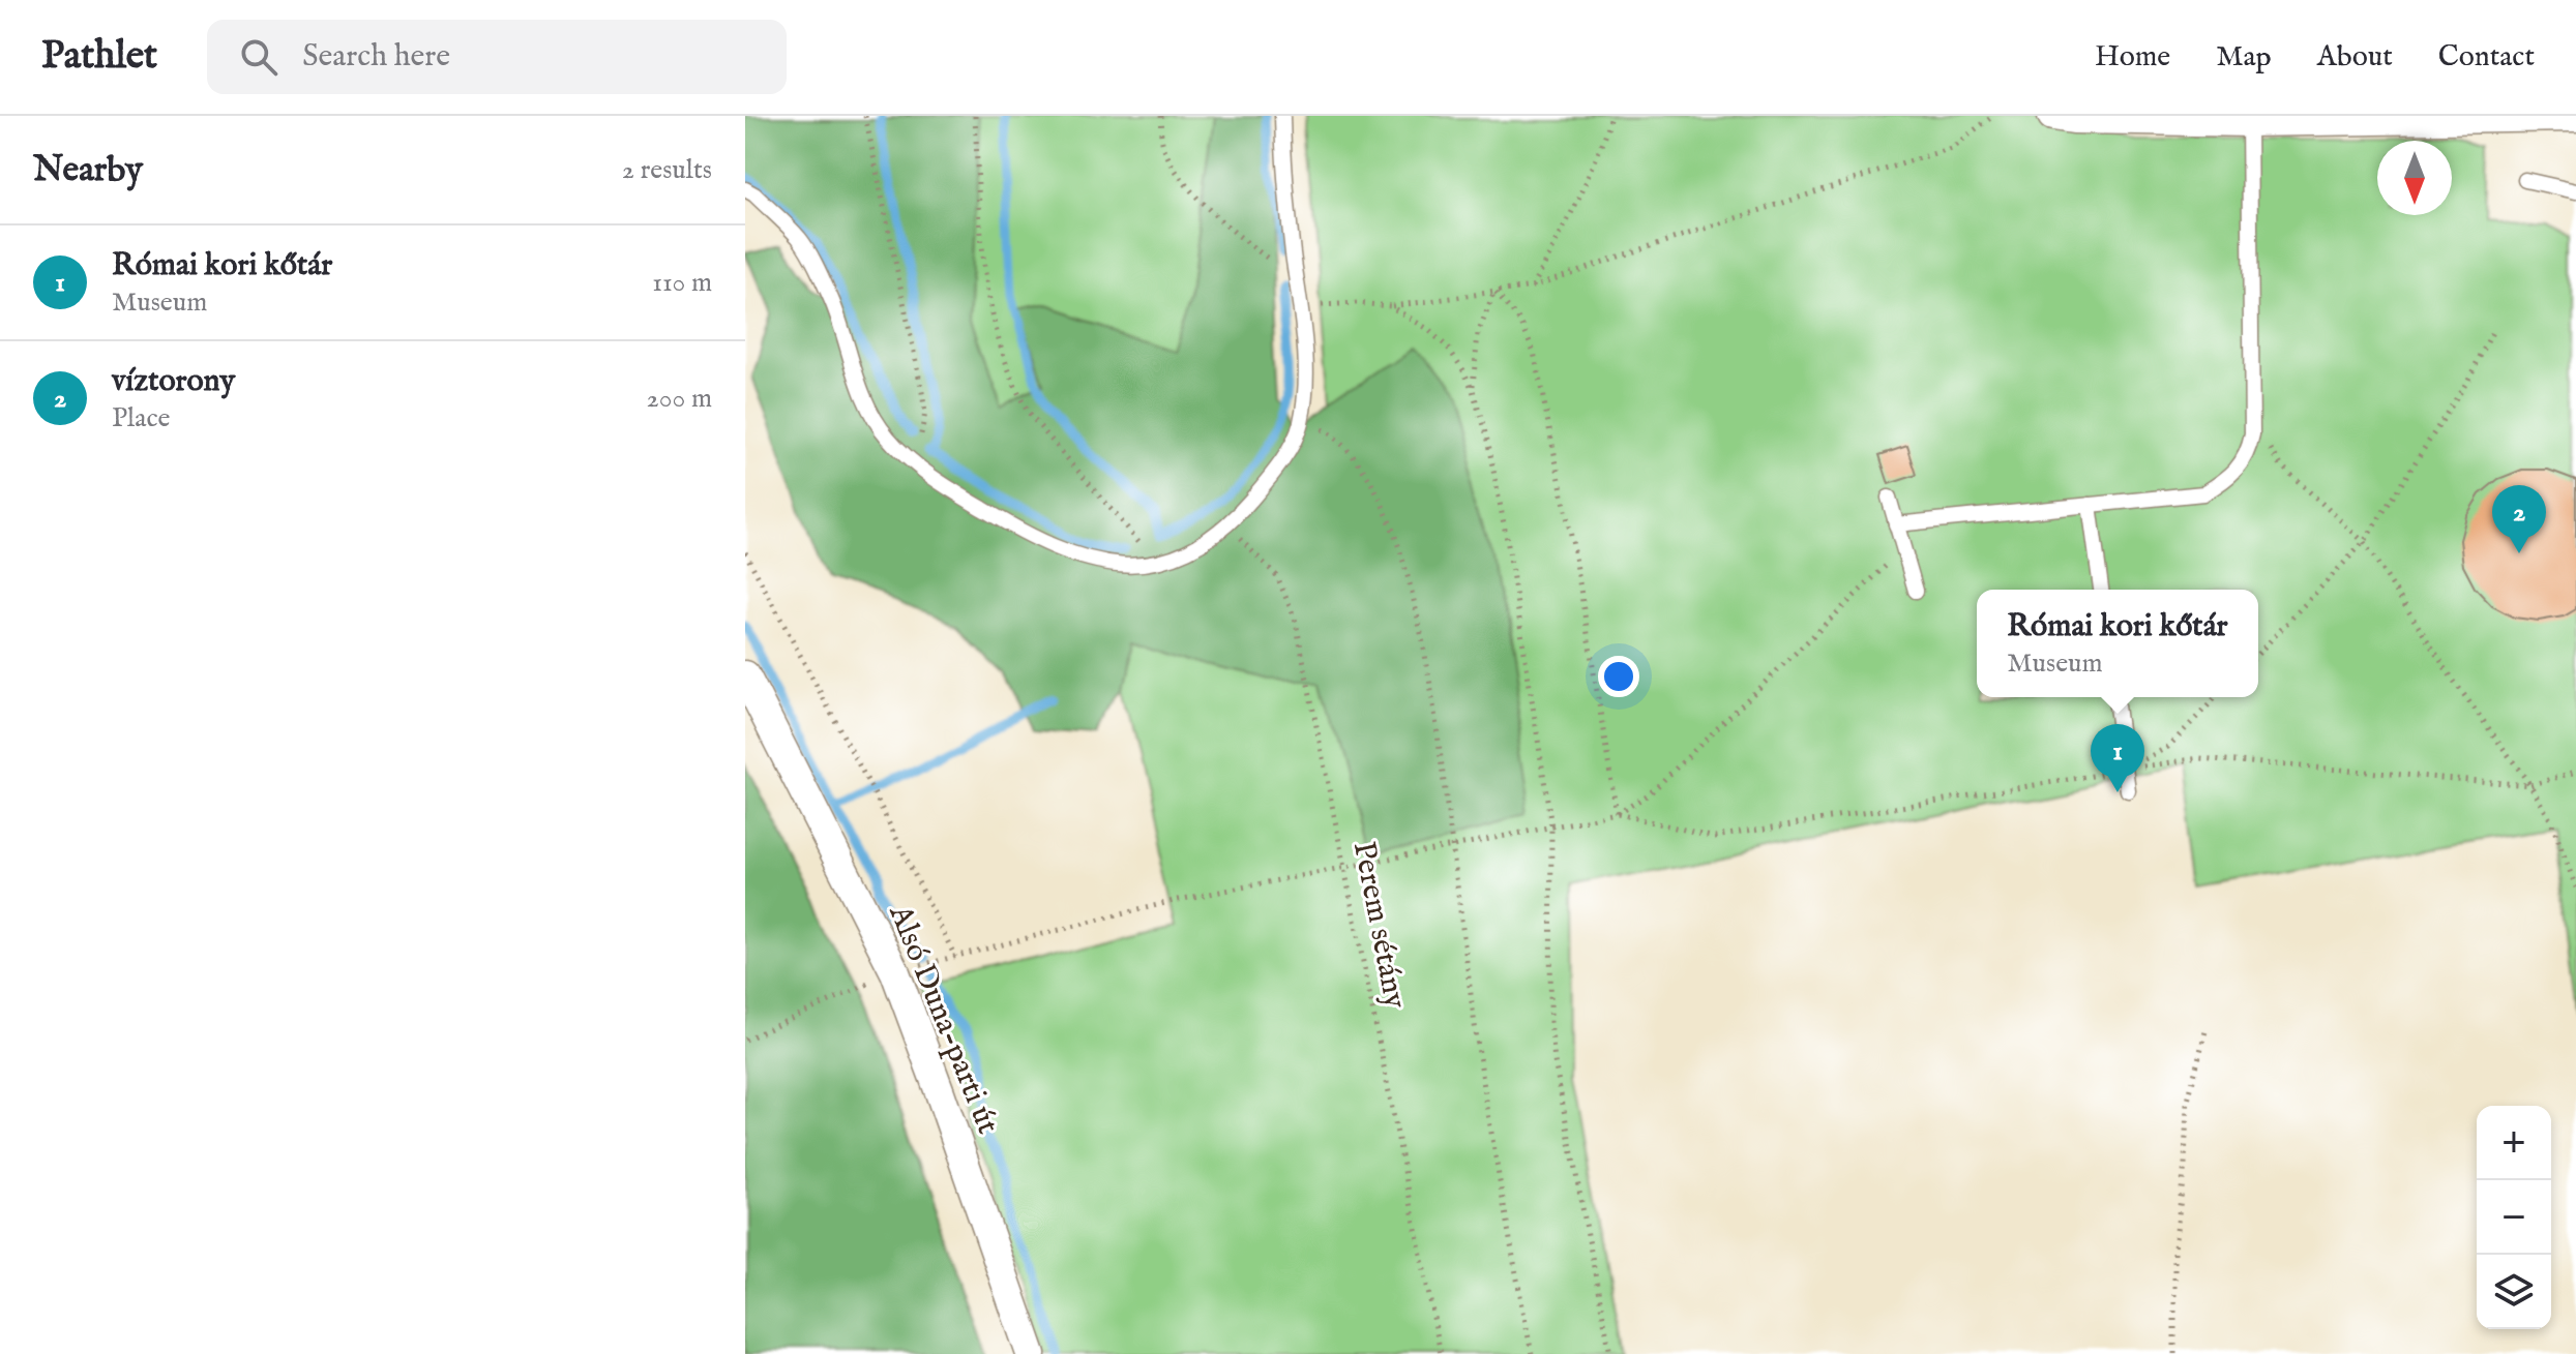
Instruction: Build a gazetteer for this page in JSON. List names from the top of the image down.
{
  "streets": {
    "street": ["Alsó Duna-parti út"],
    "path": ["Perem sétány"]
  },
  "north": "bottom",
  "page": {
    "header": "Pathlet",
    "search": "Search here",
    "nav": [
      "Home",
      "Map",
      "About",
      "Contact"
    ],
    "heading": ["Nearby", "2 results"],
    "list": [
      {
        "mark": "1",
        "name": "Római kori kőtár",
        "note": "Museum",
        "value": "110 m"
      },
      {
        "mark": "2",
        "name": "víztorony",
        "note": "Place",
        "value": "200 m"
      }
    ],
    "pins": ["2", "1"],
    "popup": ["Római kori kőtár", "Museum"],
    "map_buttons": ["+", "−"]
  }
}
